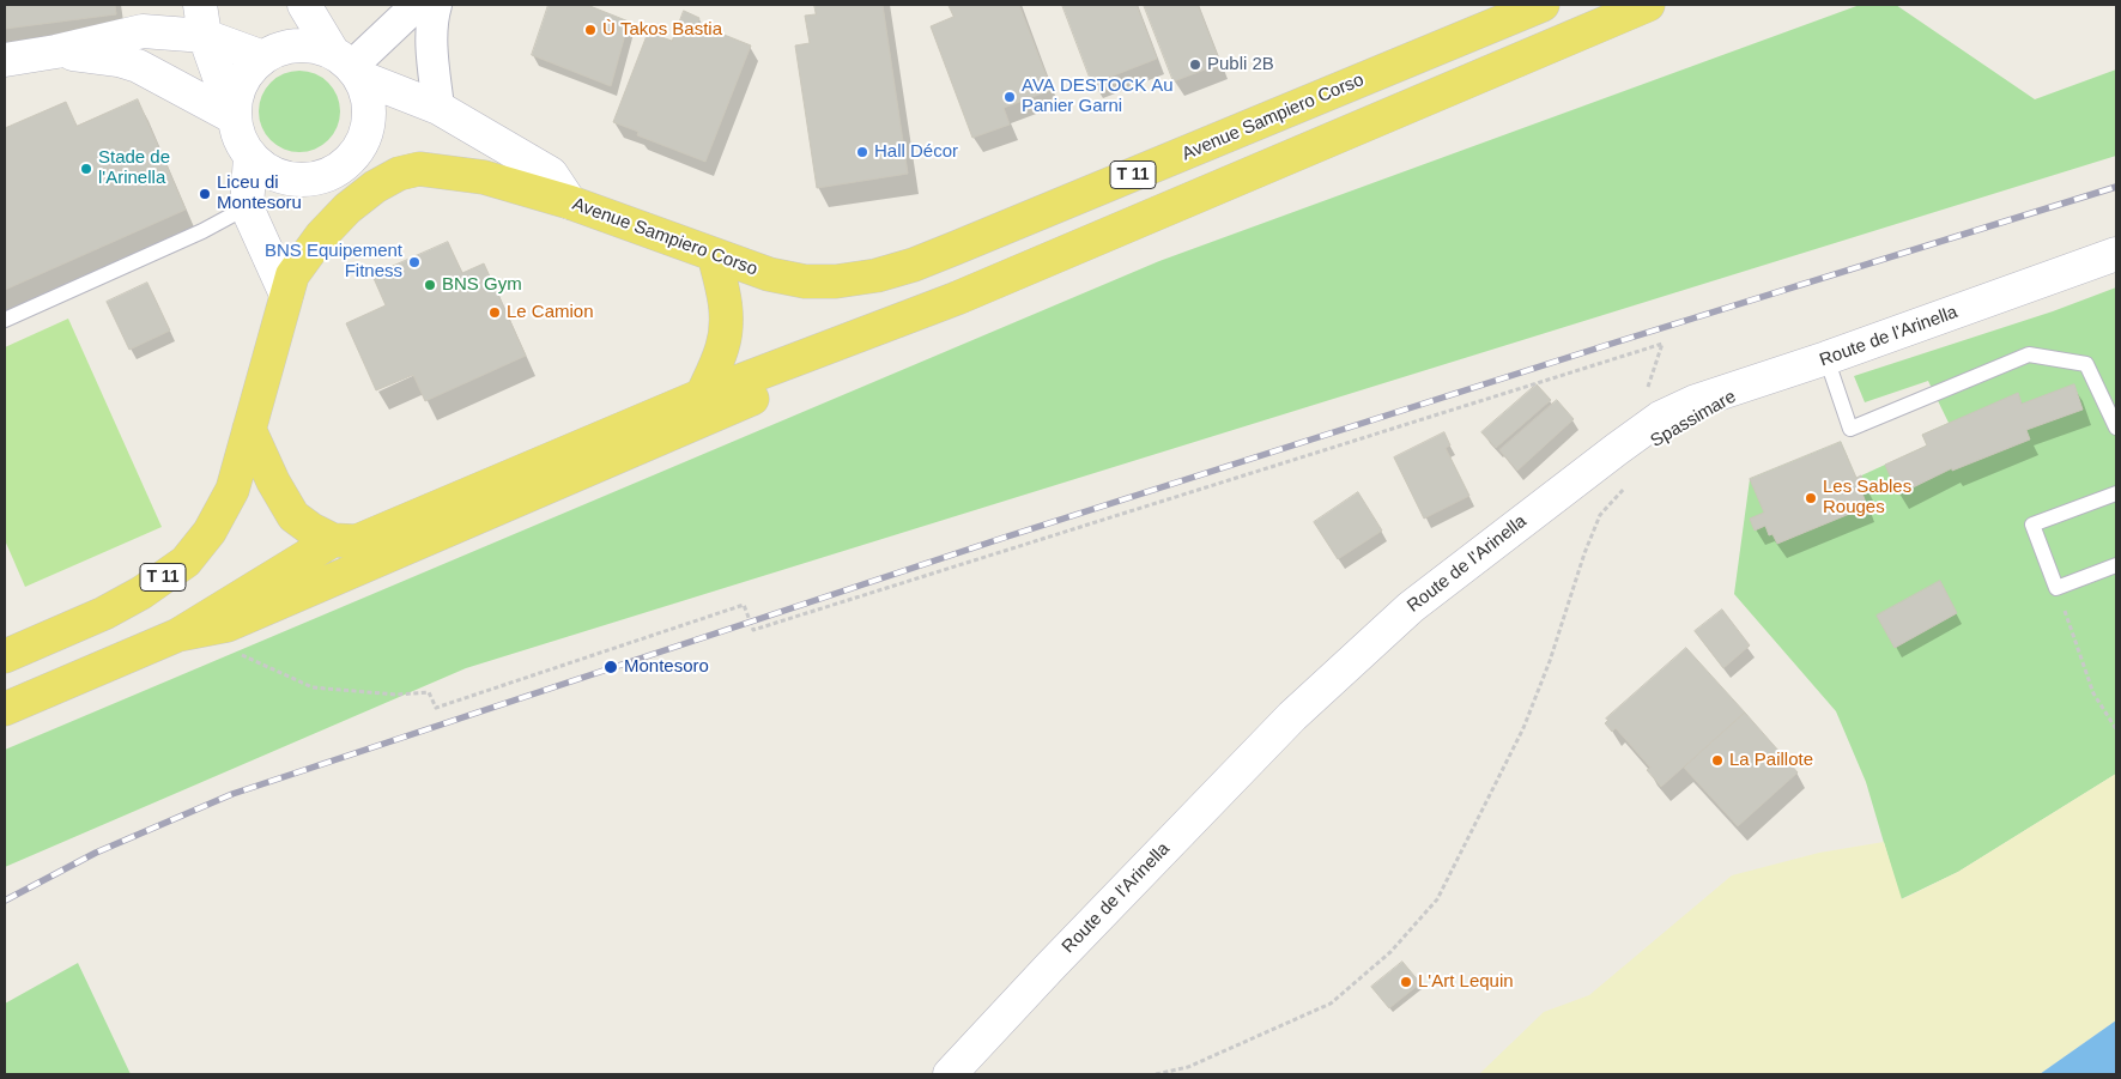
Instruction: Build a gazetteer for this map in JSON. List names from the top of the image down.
{
  "streets": {
    "main road": ["Avenue Sampiero Corso", "T 11"],
    "street": ["Route de l'Arinella"]
  },
  "places": [
    "Ù Takos Bastia",
    "Publi 2B",
    "AVA DESTOCK Au Panier Garni",
    "Hall Décor",
    "Stade de l'Arinella",
    "Liceu di Montesoru",
    "BNS Equipement Fitness",
    "BNS Gym",
    "Le Camion",
    "Les Sables Rouges",
    "Montesoro",
    "La Paillote",
    "L'Art Lequin"
  ]
}
